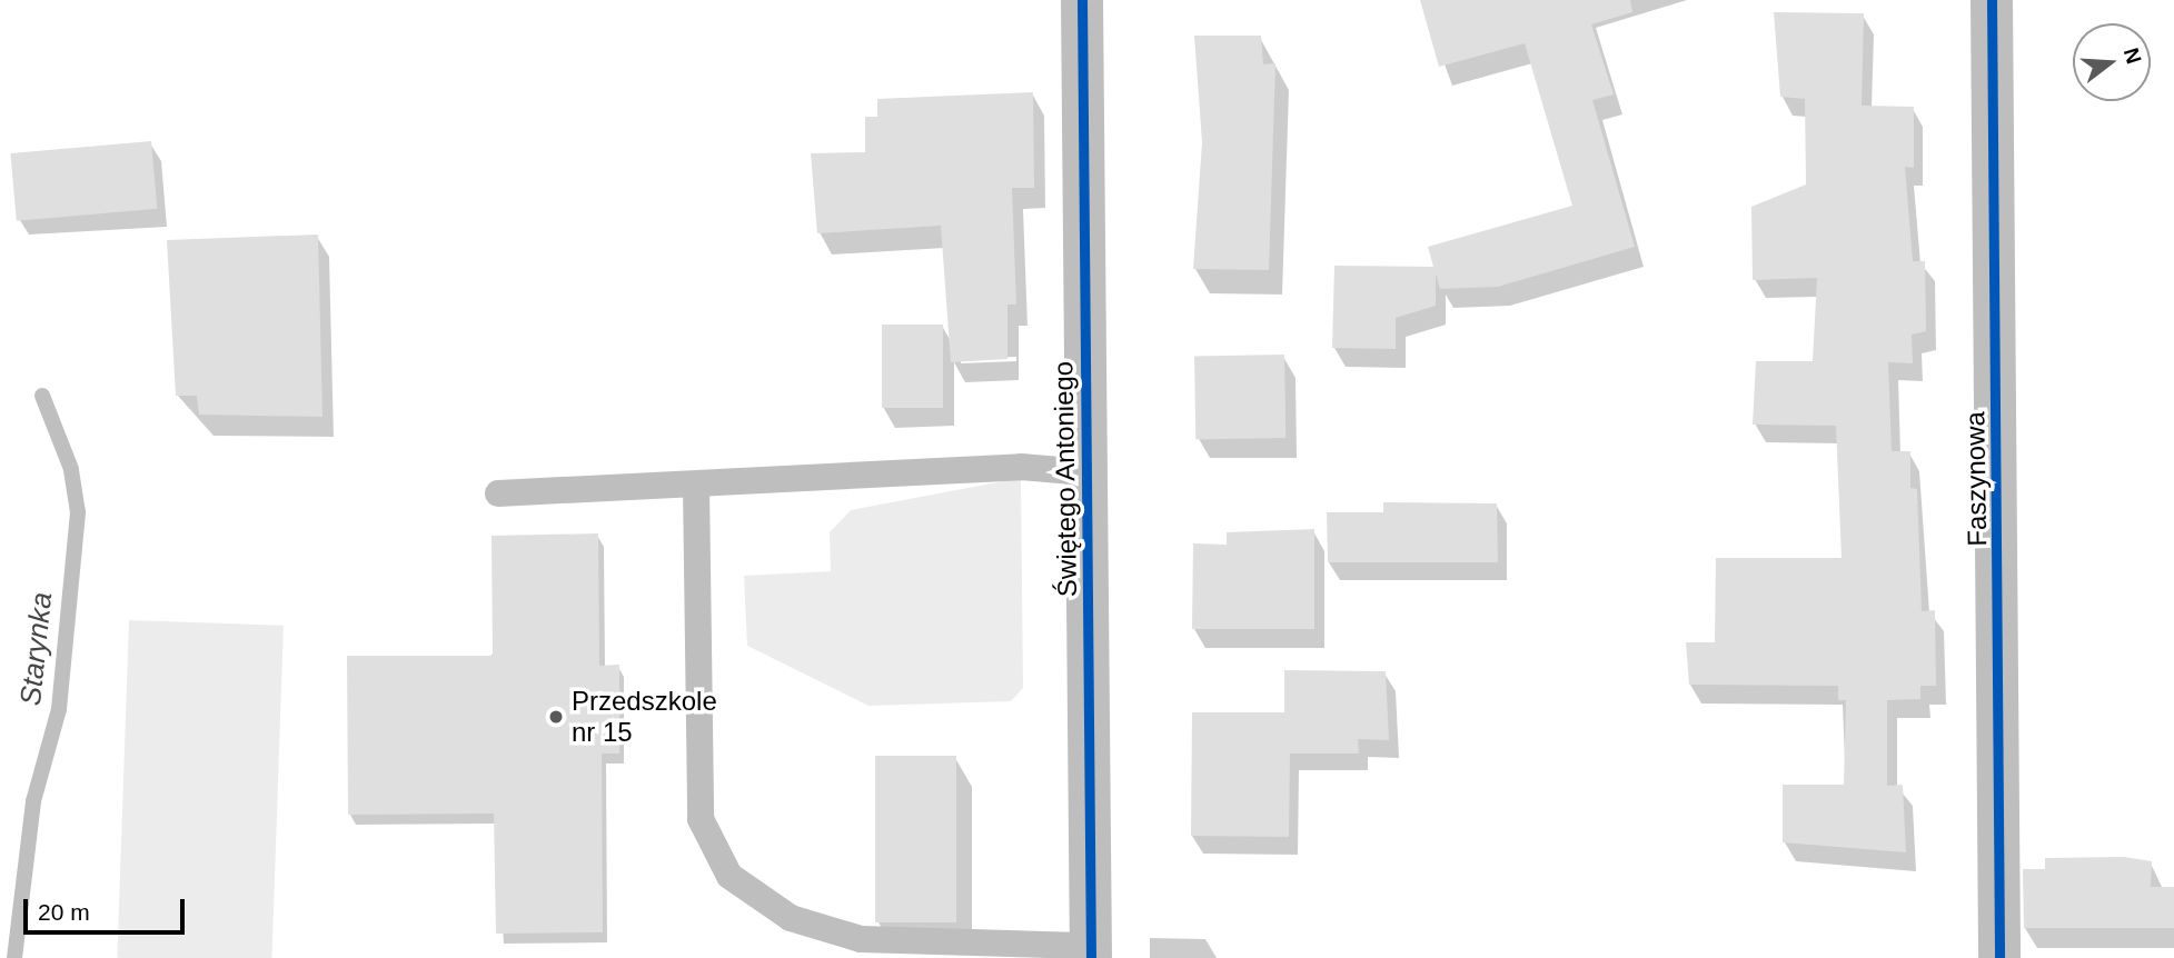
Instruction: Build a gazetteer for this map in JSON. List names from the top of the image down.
{
  "streets": {
    "street": ["Świętego Antoniego", "Faszynowa"]
  },
  "water": ["Starynka"],
  "places": ["Przedszkole nr 15"],
  "scale_bar": "20 m",
  "north": "right"
}
